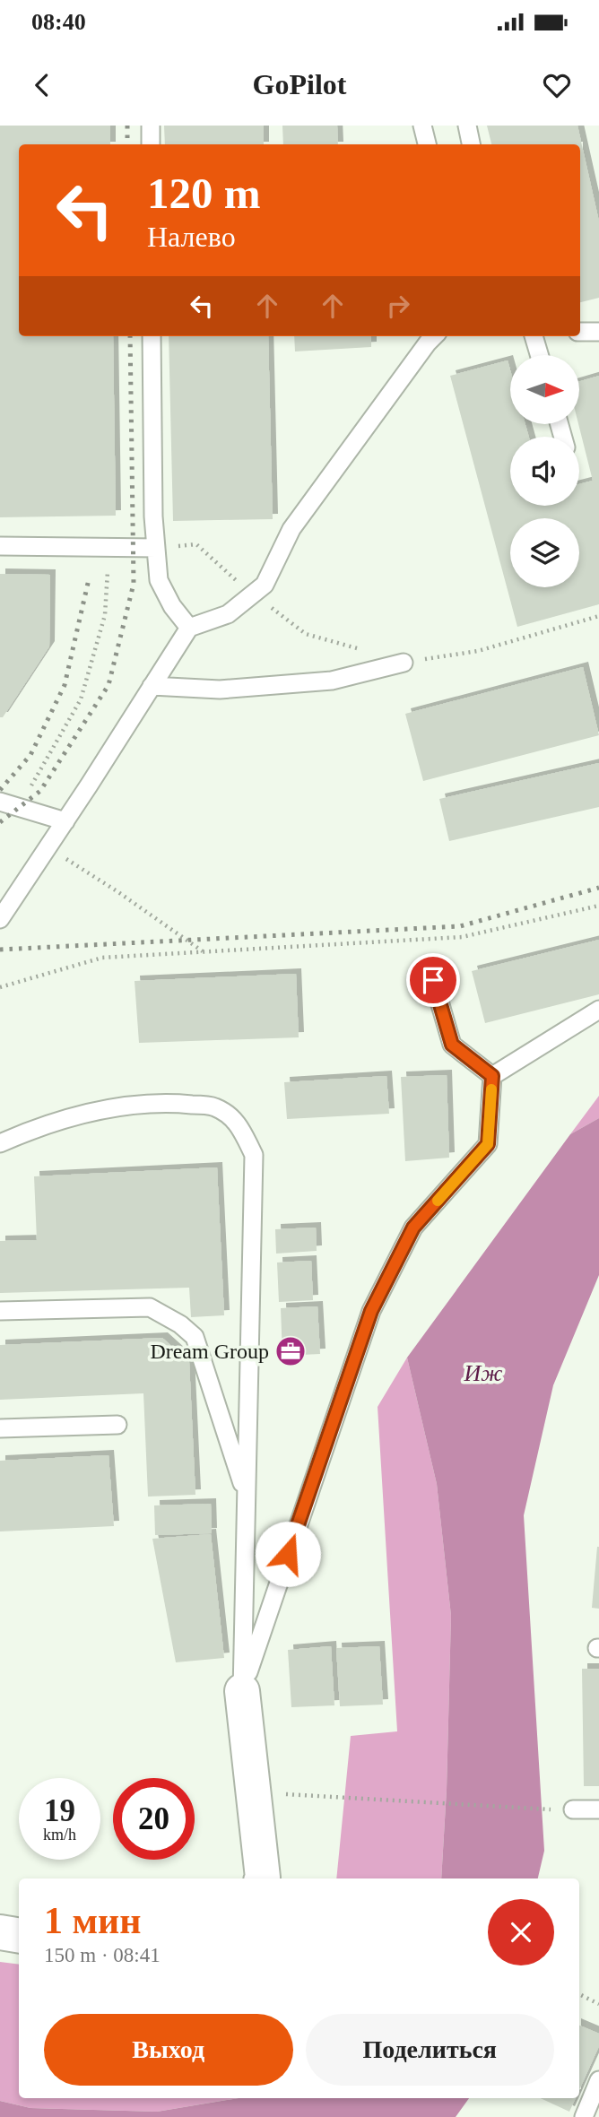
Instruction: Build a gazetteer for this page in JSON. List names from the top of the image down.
{
  "water": ["Иж"],
  "places": {
    "office": ["Dream Group"]
  },
  "north": "right",
  "page": {
    "status": "08:40",
    "header": "GoPilot",
    "turn": ["120 m", "Налево"],
    "speed": "19 km/h",
    "limit": "20",
    "heading": ["1 мин", "150 m · 08:41"],
    "buttons": ["Выход", "Поделиться"]
  }
}
